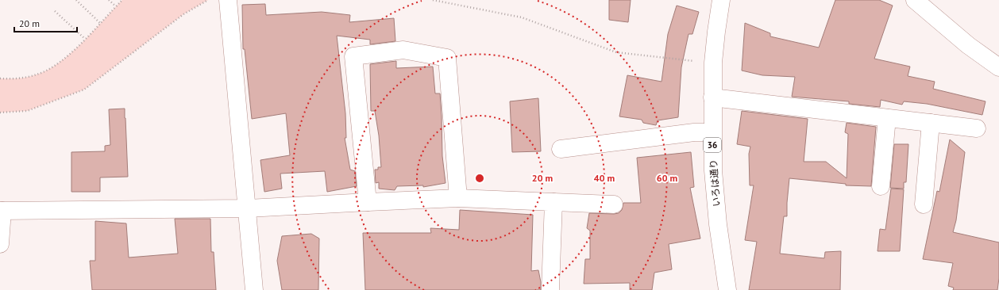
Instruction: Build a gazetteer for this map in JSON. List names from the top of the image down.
{
  "streets": {
    "street": ["36", "いろは通り"]
  },
  "scale_bar": "20 m",
  "rings": ["20 m", "40 m", "60 m"]
}
